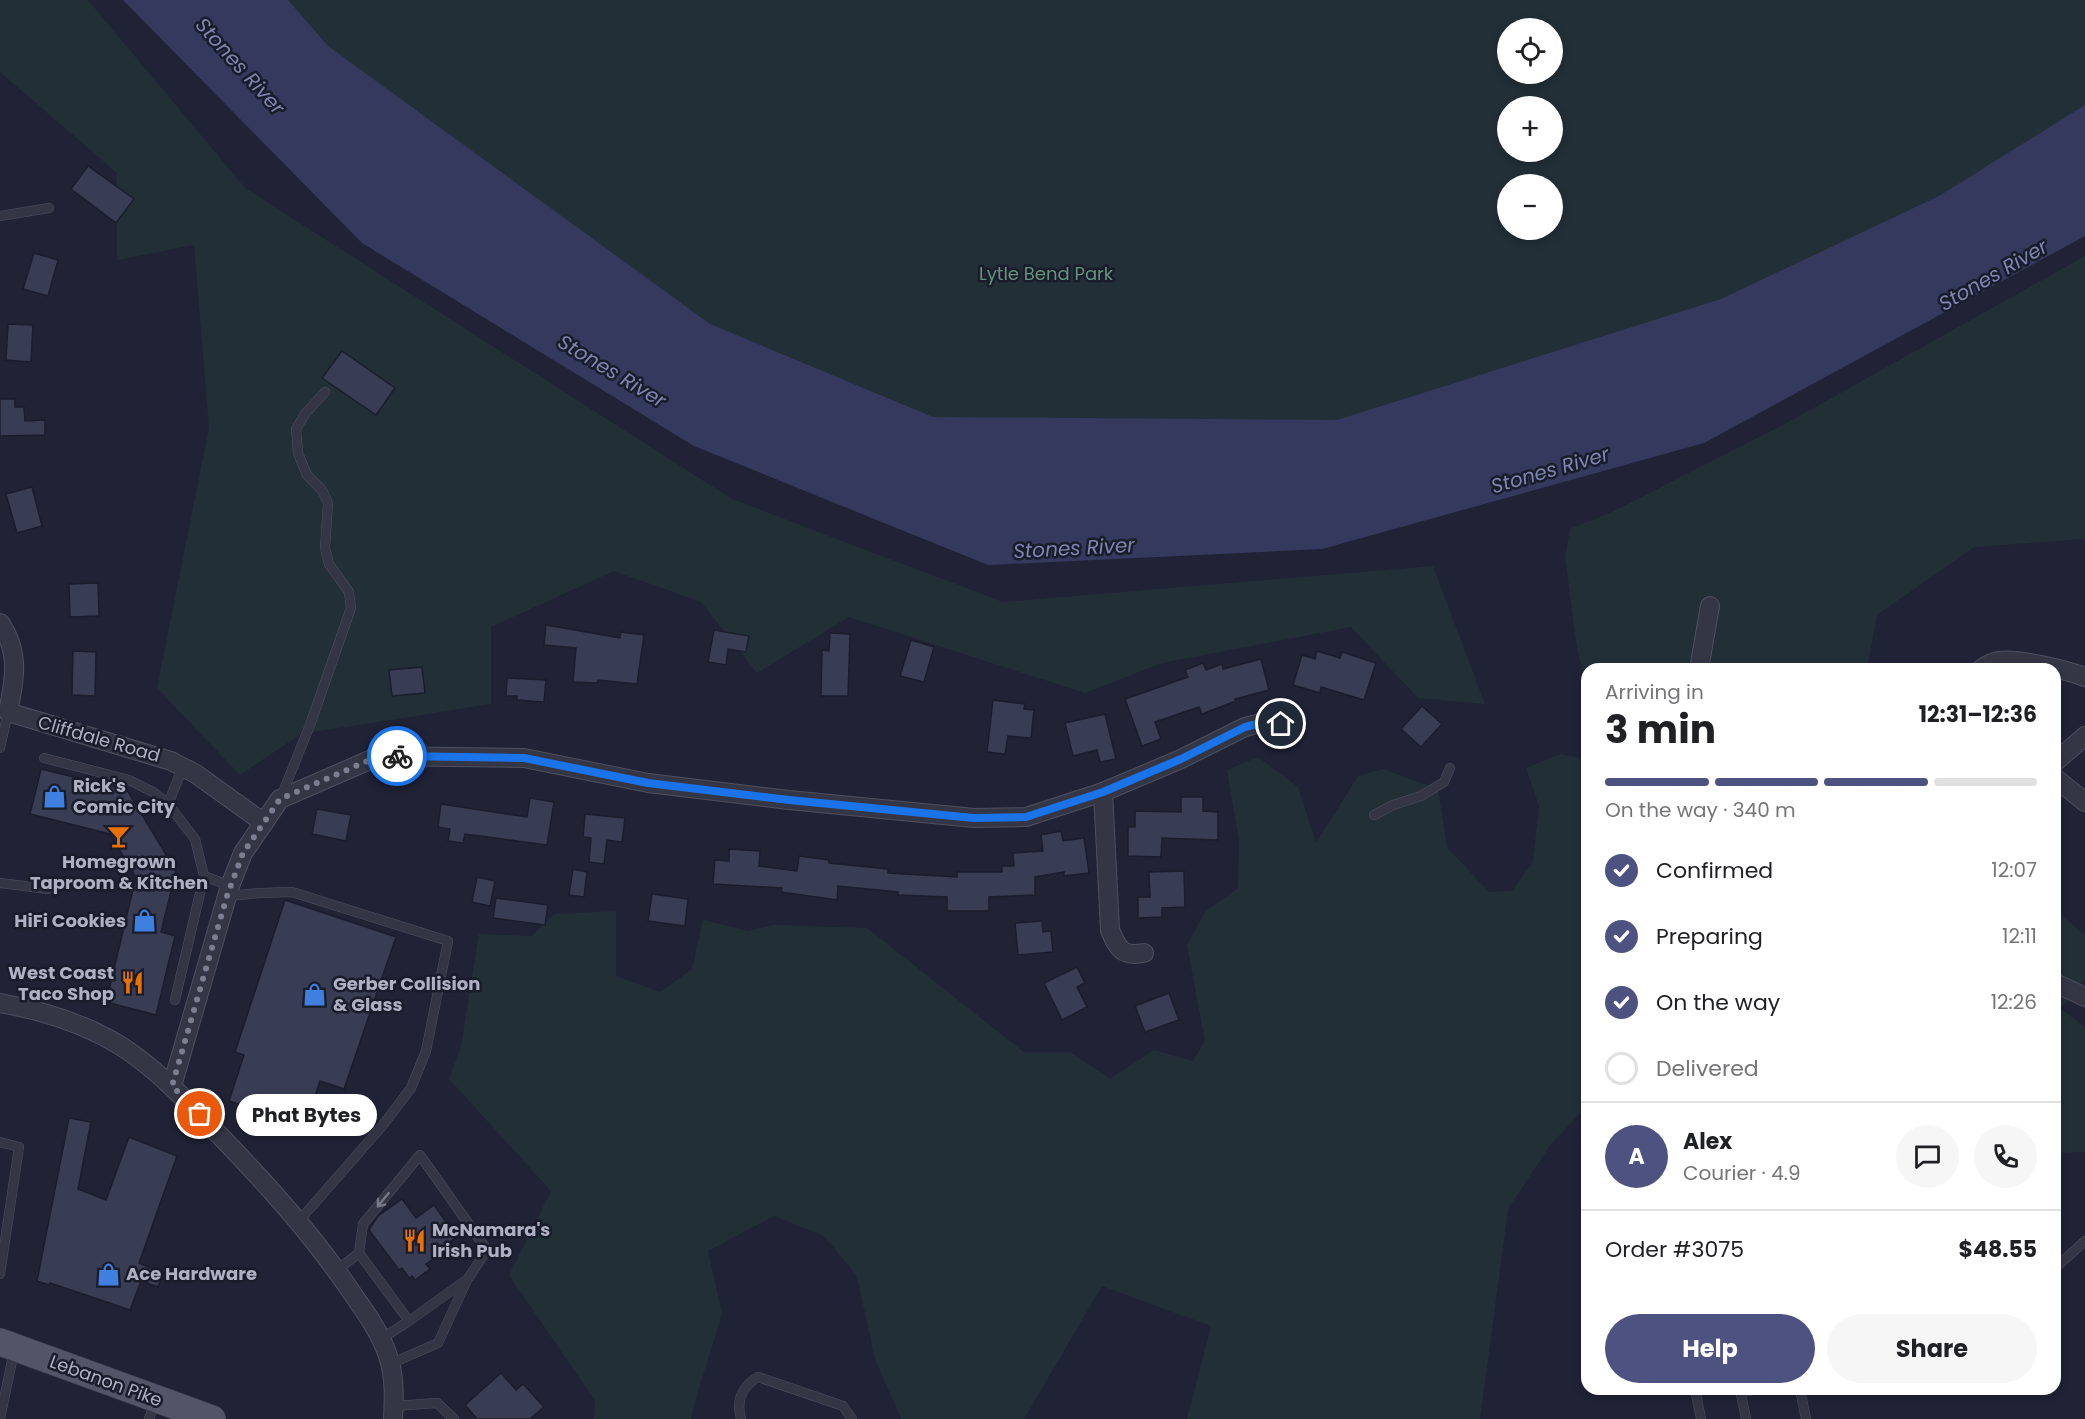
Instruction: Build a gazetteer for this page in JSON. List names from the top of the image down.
{
  "streets": {
    "main road": ["Lebanon Pike"],
    "street": ["Cliffdale Road"]
  },
  "water": ["Stones River"],
  "parks": ["Lytle Bend Park"],
  "places": {
    "shop": [
      "Rick's Comic City",
      "HiFi Cookies",
      "Gerber Collision & Glass",
      "Ace Hardware"
    ],
    "bar": ["Homegrown Taproom & Kitchen"],
    "restaurant": ["West Coast Taco Shop", "McNamara's Irish Pub"],
    "other": ["Phat Bytes"]
  },
  "page": {
    "map_buttons": ["+", "−"],
    "heading": ["3 min", "Arriving in", "12:31–12:36"],
    "panel": [
      "Alex",
      "Courier · 4.9",
      "Order #3075",
      "$48.55"
    ],
    "bar": "On the way · 340 m",
    "list": [
      ["Confirmed", "12:07"],
      ["Preparing", "12:11"],
      ["On the way", "12:26"],
      "Delivered"
    ],
    "bubble": "Phat Bytes",
    "round": "A",
    "buttons": ["Help", "Share"]
  }
}
